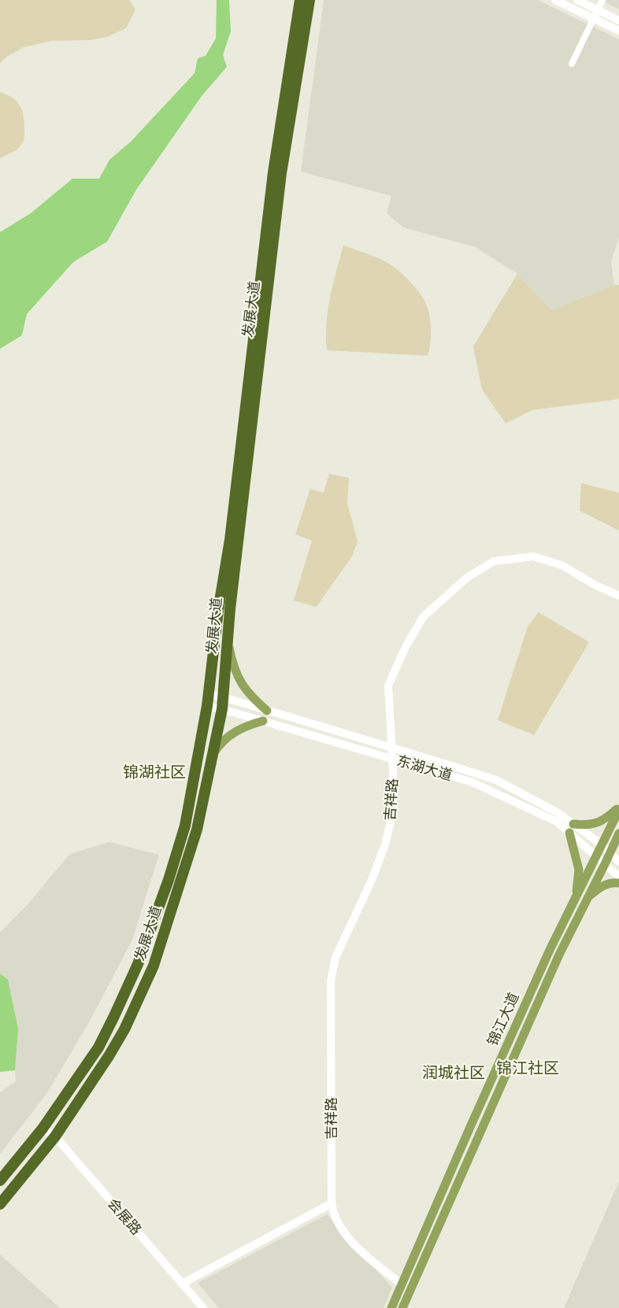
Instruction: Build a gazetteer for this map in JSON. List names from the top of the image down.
{
  "streets": {
    "highway": ["发展大道"],
    "main road": ["锦江大道"],
    "street": ["东湖大道", "吉祥路", "会展路"]
  },
  "crossings": [
    ["发展大道", "东湖大道"],
    ["发展大道", "会展路"],
    ["东湖大道", "吉祥路"],
    ["东湖大道", "锦江大道"],
    ["吉祥路", "锦江大道"]
  ],
  "districts": ["锦湖社区", "锦江社区", "润城社区"]
}
